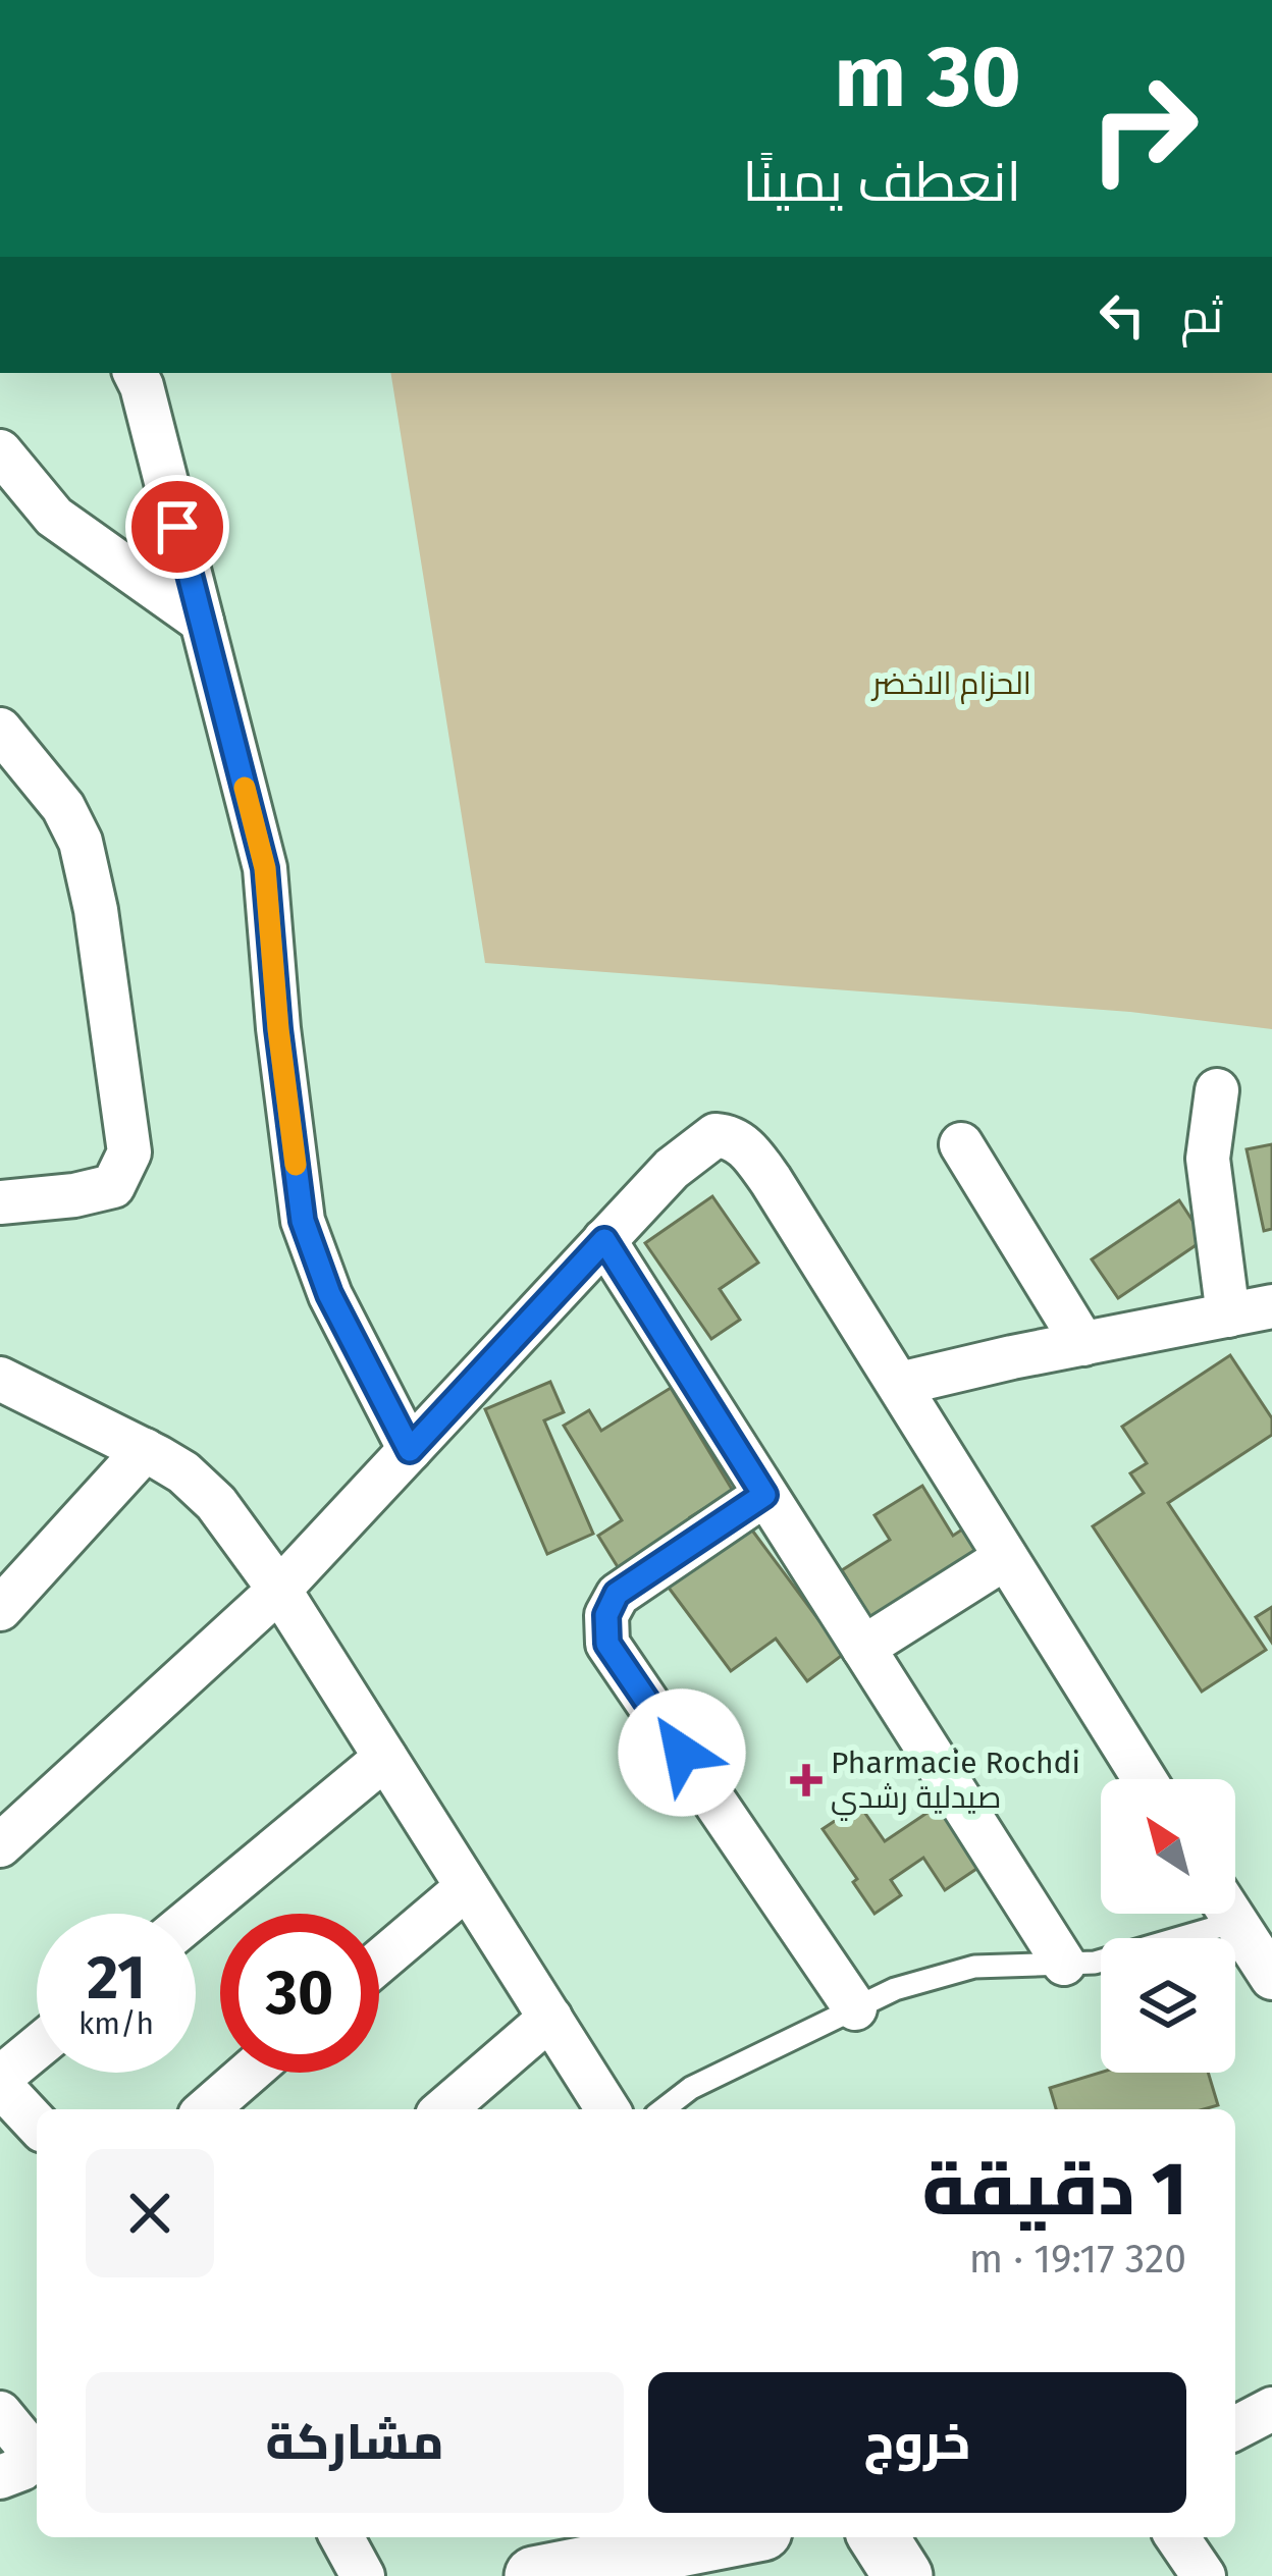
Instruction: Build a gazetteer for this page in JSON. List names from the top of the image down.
{
  "parks": ["الحزام الاخضر"],
  "places": {
    "health": ["Pharmacie Rochdi صيدلية رشدي"]
  },
  "north": "top left",
  "page": {
    "turn": ["30 m", "انعطف يمينًا"],
    "then": "ثم",
    "speed": "21 km/h",
    "limit": "30",
    "heading": ["1 دقيقة", "320 m · 19:17"],
    "buttons": ["خروج", "مشاركة"]
  }
}
